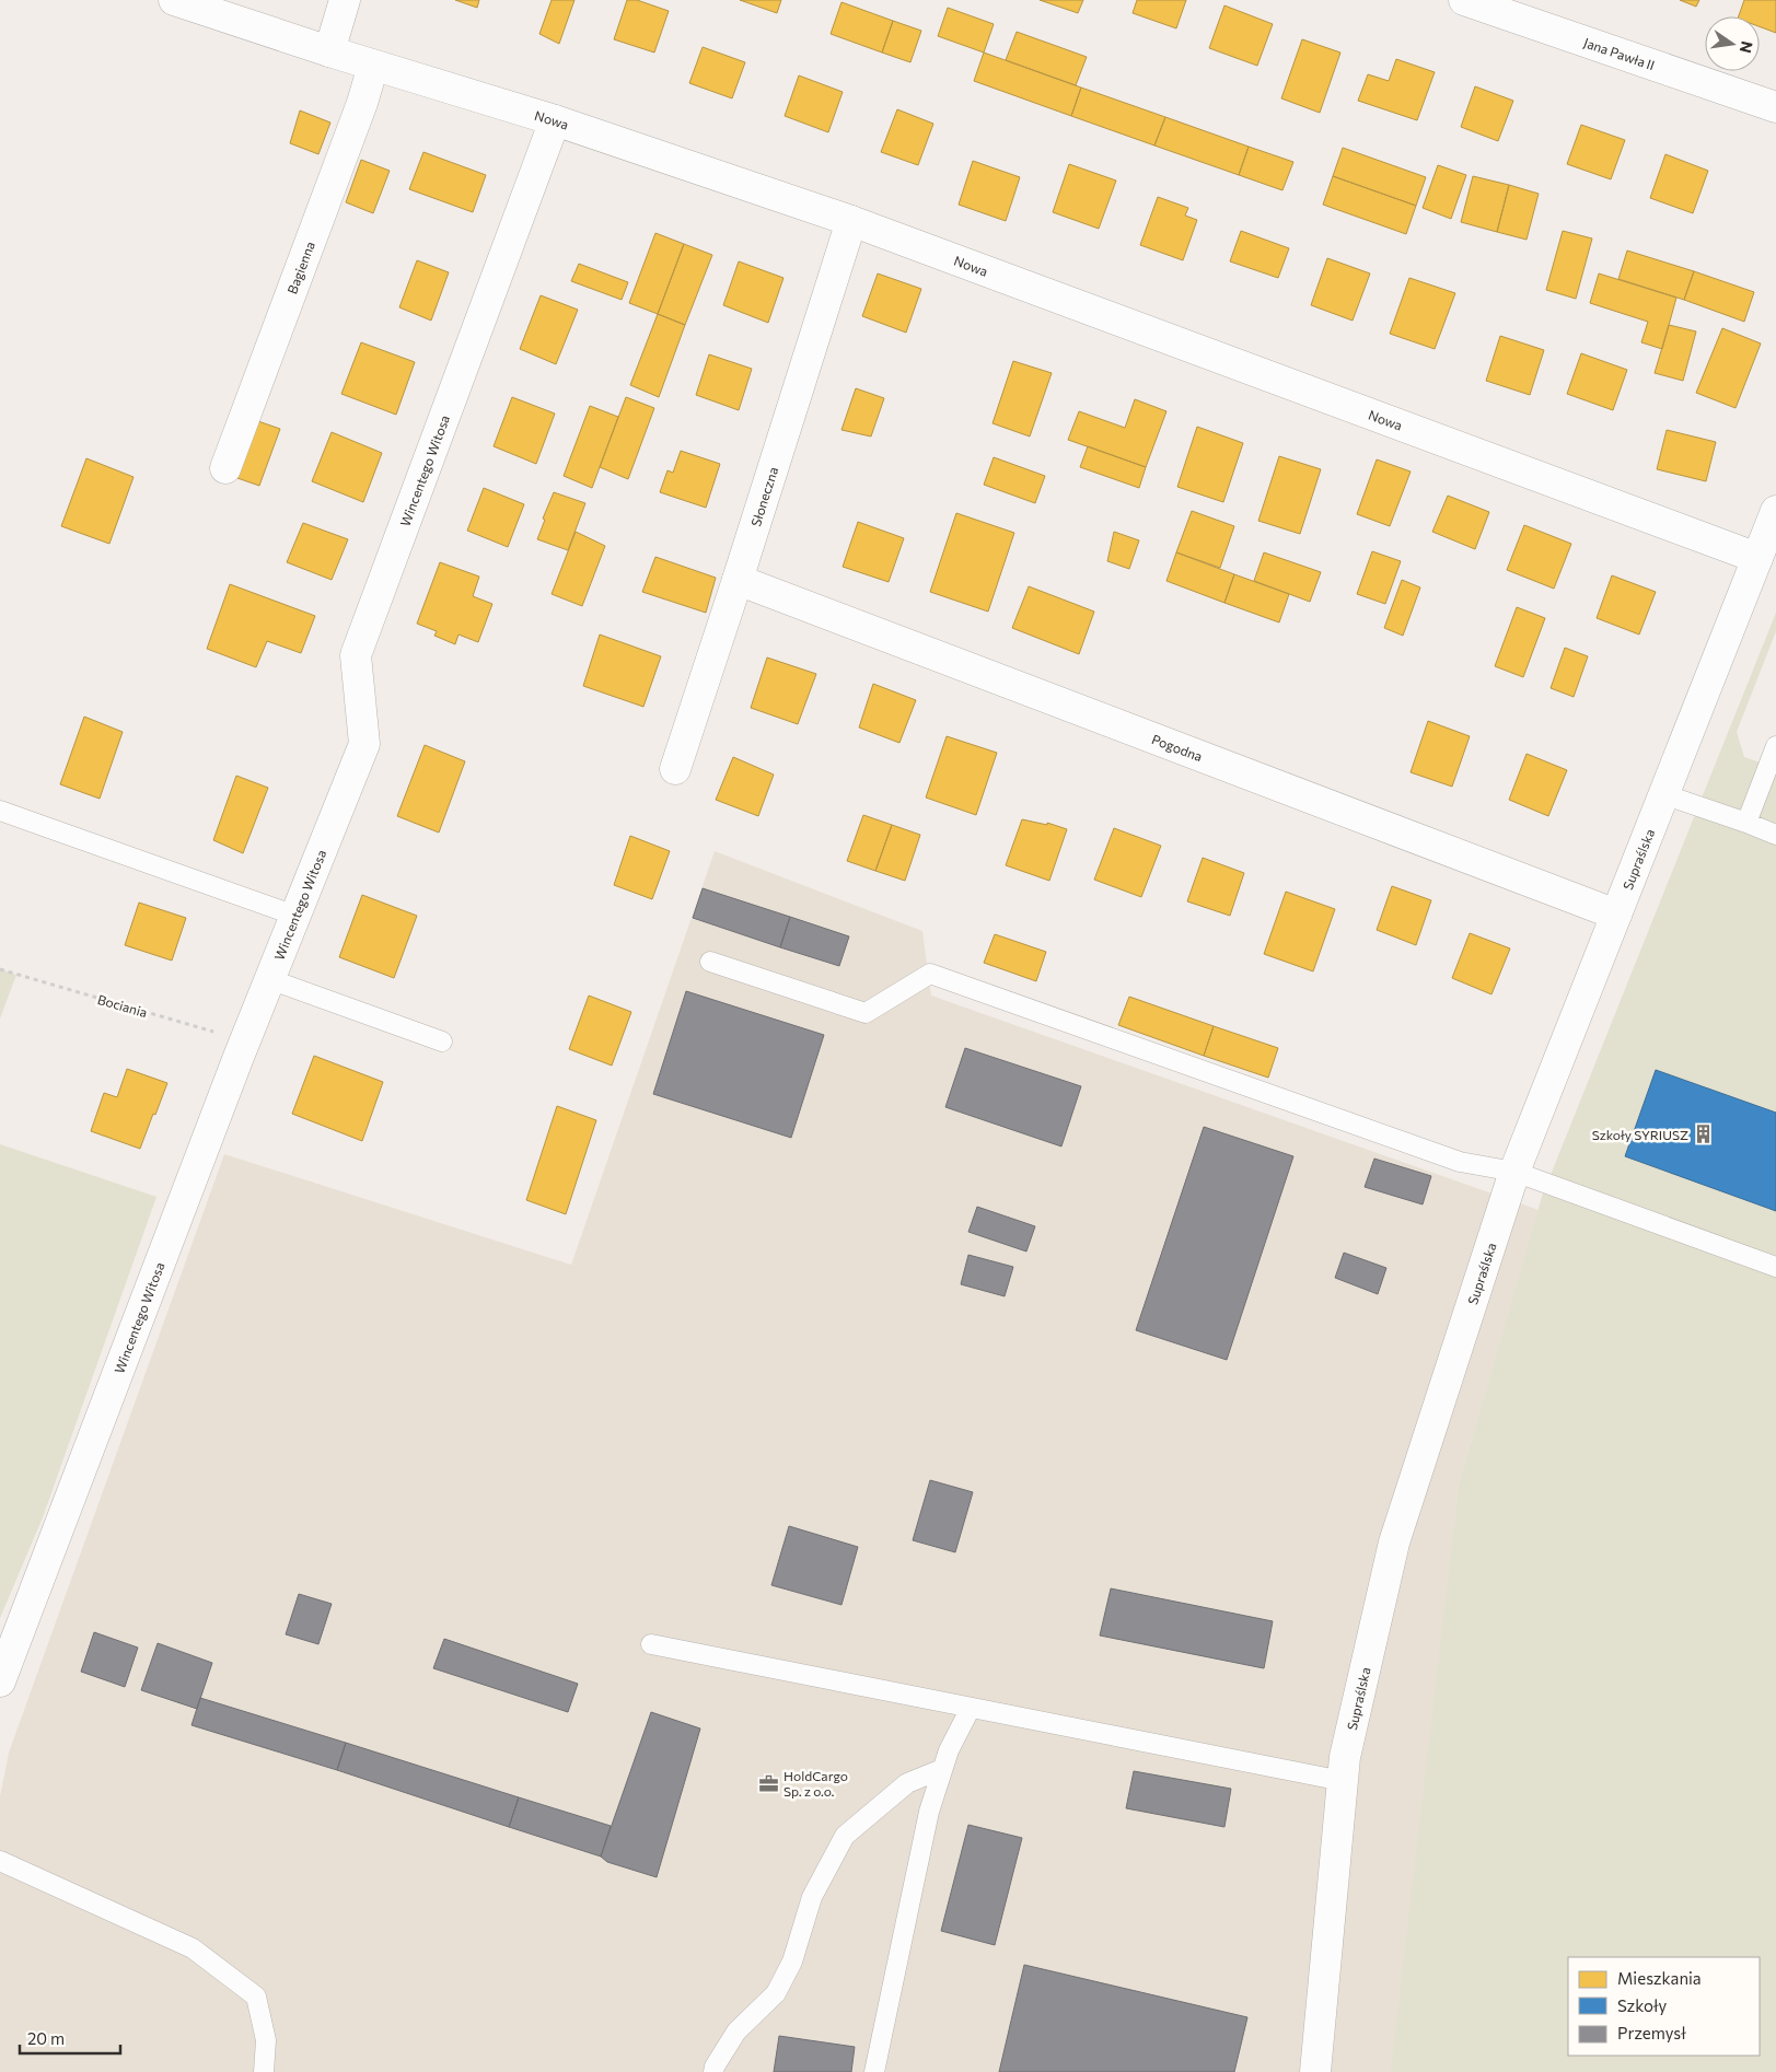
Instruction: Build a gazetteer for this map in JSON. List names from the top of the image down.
{
  "streets": {
    "street": [
      "Jana Pawła II",
      "Nowa",
      "Bagienna",
      "Wincentego Witosa",
      "Słoneczna",
      "Pogodna",
      "Supraślska"
    ],
    "path": ["Bociania"]
  },
  "crossings": [
    ["Nowa", "Bagienna"],
    ["Nowa", "Wincentego Witosa"],
    ["Nowa", "Słoneczna"],
    ["Nowa", "Supraślska"],
    ["Wincentego Witosa", "Bociania"],
    ["Słoneczna", "Pogodna"],
    ["Pogodna", "Supraślska"]
  ],
  "places": {
    "building": ["Szkoły SYRIUSZ"],
    "office": ["HoldCargo Sp. z o.o."]
  },
  "legend": ["Mieszkania", "Szkoły", "Przemysł"],
  "scale_bar": "20 m",
  "north": "right"
}
